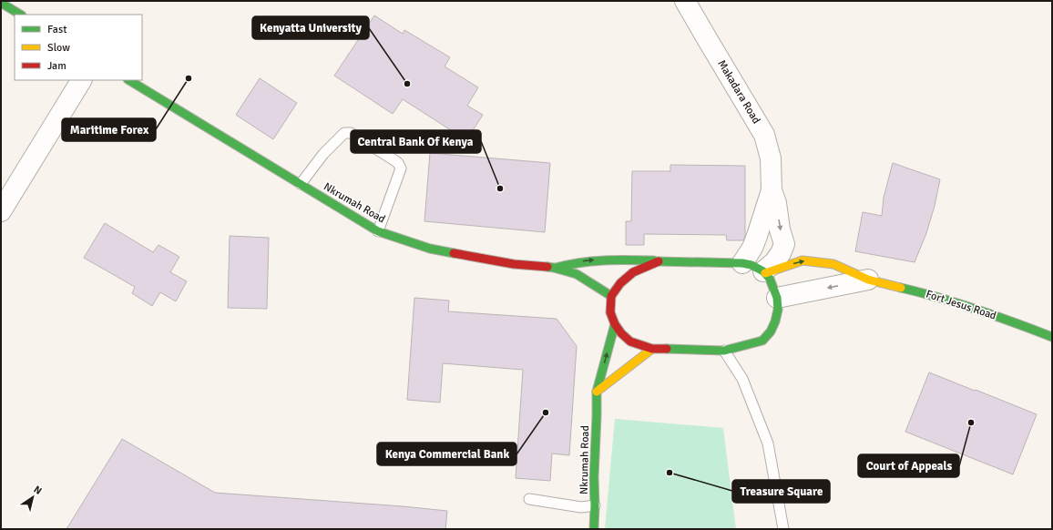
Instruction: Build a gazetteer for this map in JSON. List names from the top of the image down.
{
  "streets": {
    "street": ["Makadara Road", "Nkrumah Road", "Fort Jesus Road"]
  },
  "crossings": [
    ["Makadara Road", "Fort Jesus Road"]
  ],
  "places": [
    "Maritime Forex",
    "Kenyatta University",
    "Central Bank Of Kenya",
    "Kenya Commercial Bank",
    "Court of Appeals",
    "Treasure Square"
  ],
  "legend": ["Fast", "Slow", "Jam"],
  "north": "top right"
}
